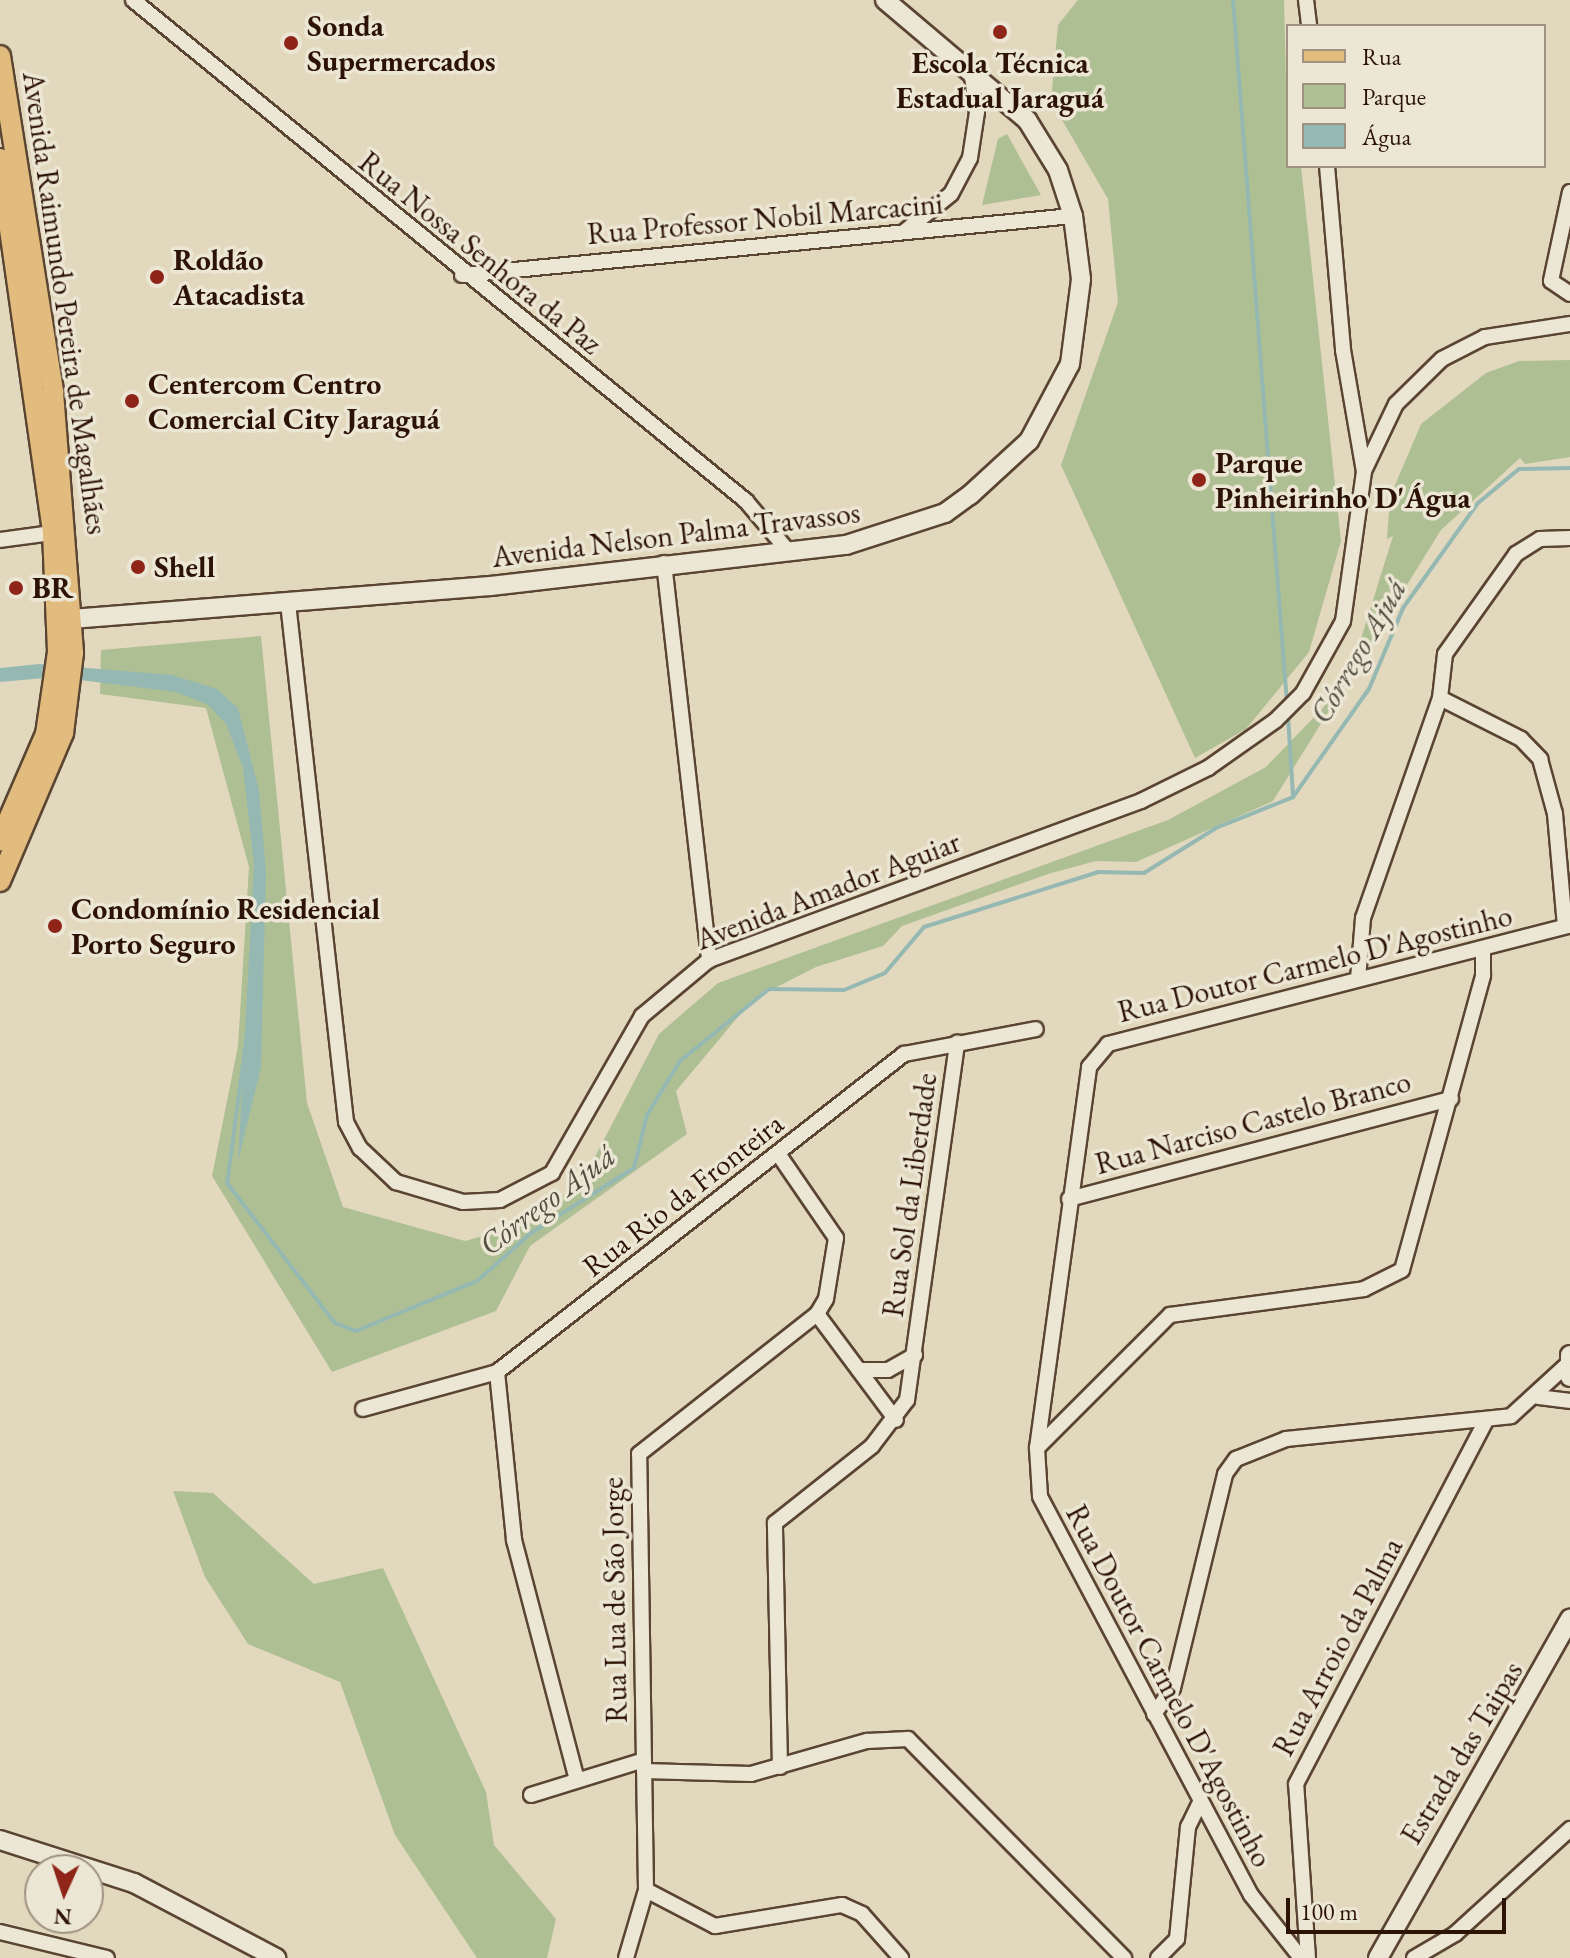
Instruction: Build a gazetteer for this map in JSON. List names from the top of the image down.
{
  "streets": {
    "main road": ["Avenida Raimundo Pereira de Magalhães"],
    "street": [
      "Rua Professor Nobil Marcacini",
      "Rua Nossa Senhora da Paz",
      "Avenida Nelson Palma Travassos",
      "Avenida Amador Aguiar",
      "Rua Doutor Carmelo D'Agostinho",
      "Rua Narciso Castelo Branco",
      "Rua Rio da Fronteira",
      "Rua Sol da Liberdade",
      "Rua Lua de São Jorge",
      "Rua Arroio da Palma",
      "Estrada das Taipas"
    ]
  },
  "crossings": [
    ["Rua Professor Nobil Marcacini", "Rua Nossa Senhora da Paz"],
    ["Rua Professor Nobil Marcacini", "Avenida Nelson Palma Travassos"],
    ["Rua Nossa Senhora da Paz", "Avenida Nelson Palma Travassos"],
    ["Avenida Raimundo Pereira de Magalhães", "Avenida Nelson Palma Travassos"],
    ["Avenida Nelson Palma Travassos", "Avenida Amador Aguiar"],
    ["Rua Doutor Carmelo D'Agostinho", "Rua Narciso Castelo Branco"],
    ["Rua Rio da Fronteira", "Rua Sol da Liberdade"],
    ["Rua Rio da Fronteira", "Rua Lua de São Jorge"]
  ],
  "water": ["Córrego Ajuá"],
  "places": [
    "Escola Técnica Estadual Jaraguá",
    "Sonda Supermercados",
    "Roldão Atacadista",
    "Centercom Centro Comercial City Jaraguá",
    "Parque Pinheirinho D'Água",
    "Shell",
    "BR",
    "Condomínio Residencial Porto Seguro"
  ],
  "legend": ["Rua", "Parque", "Água"],
  "scale_bar": "100 m",
  "north": "bottom"
}
